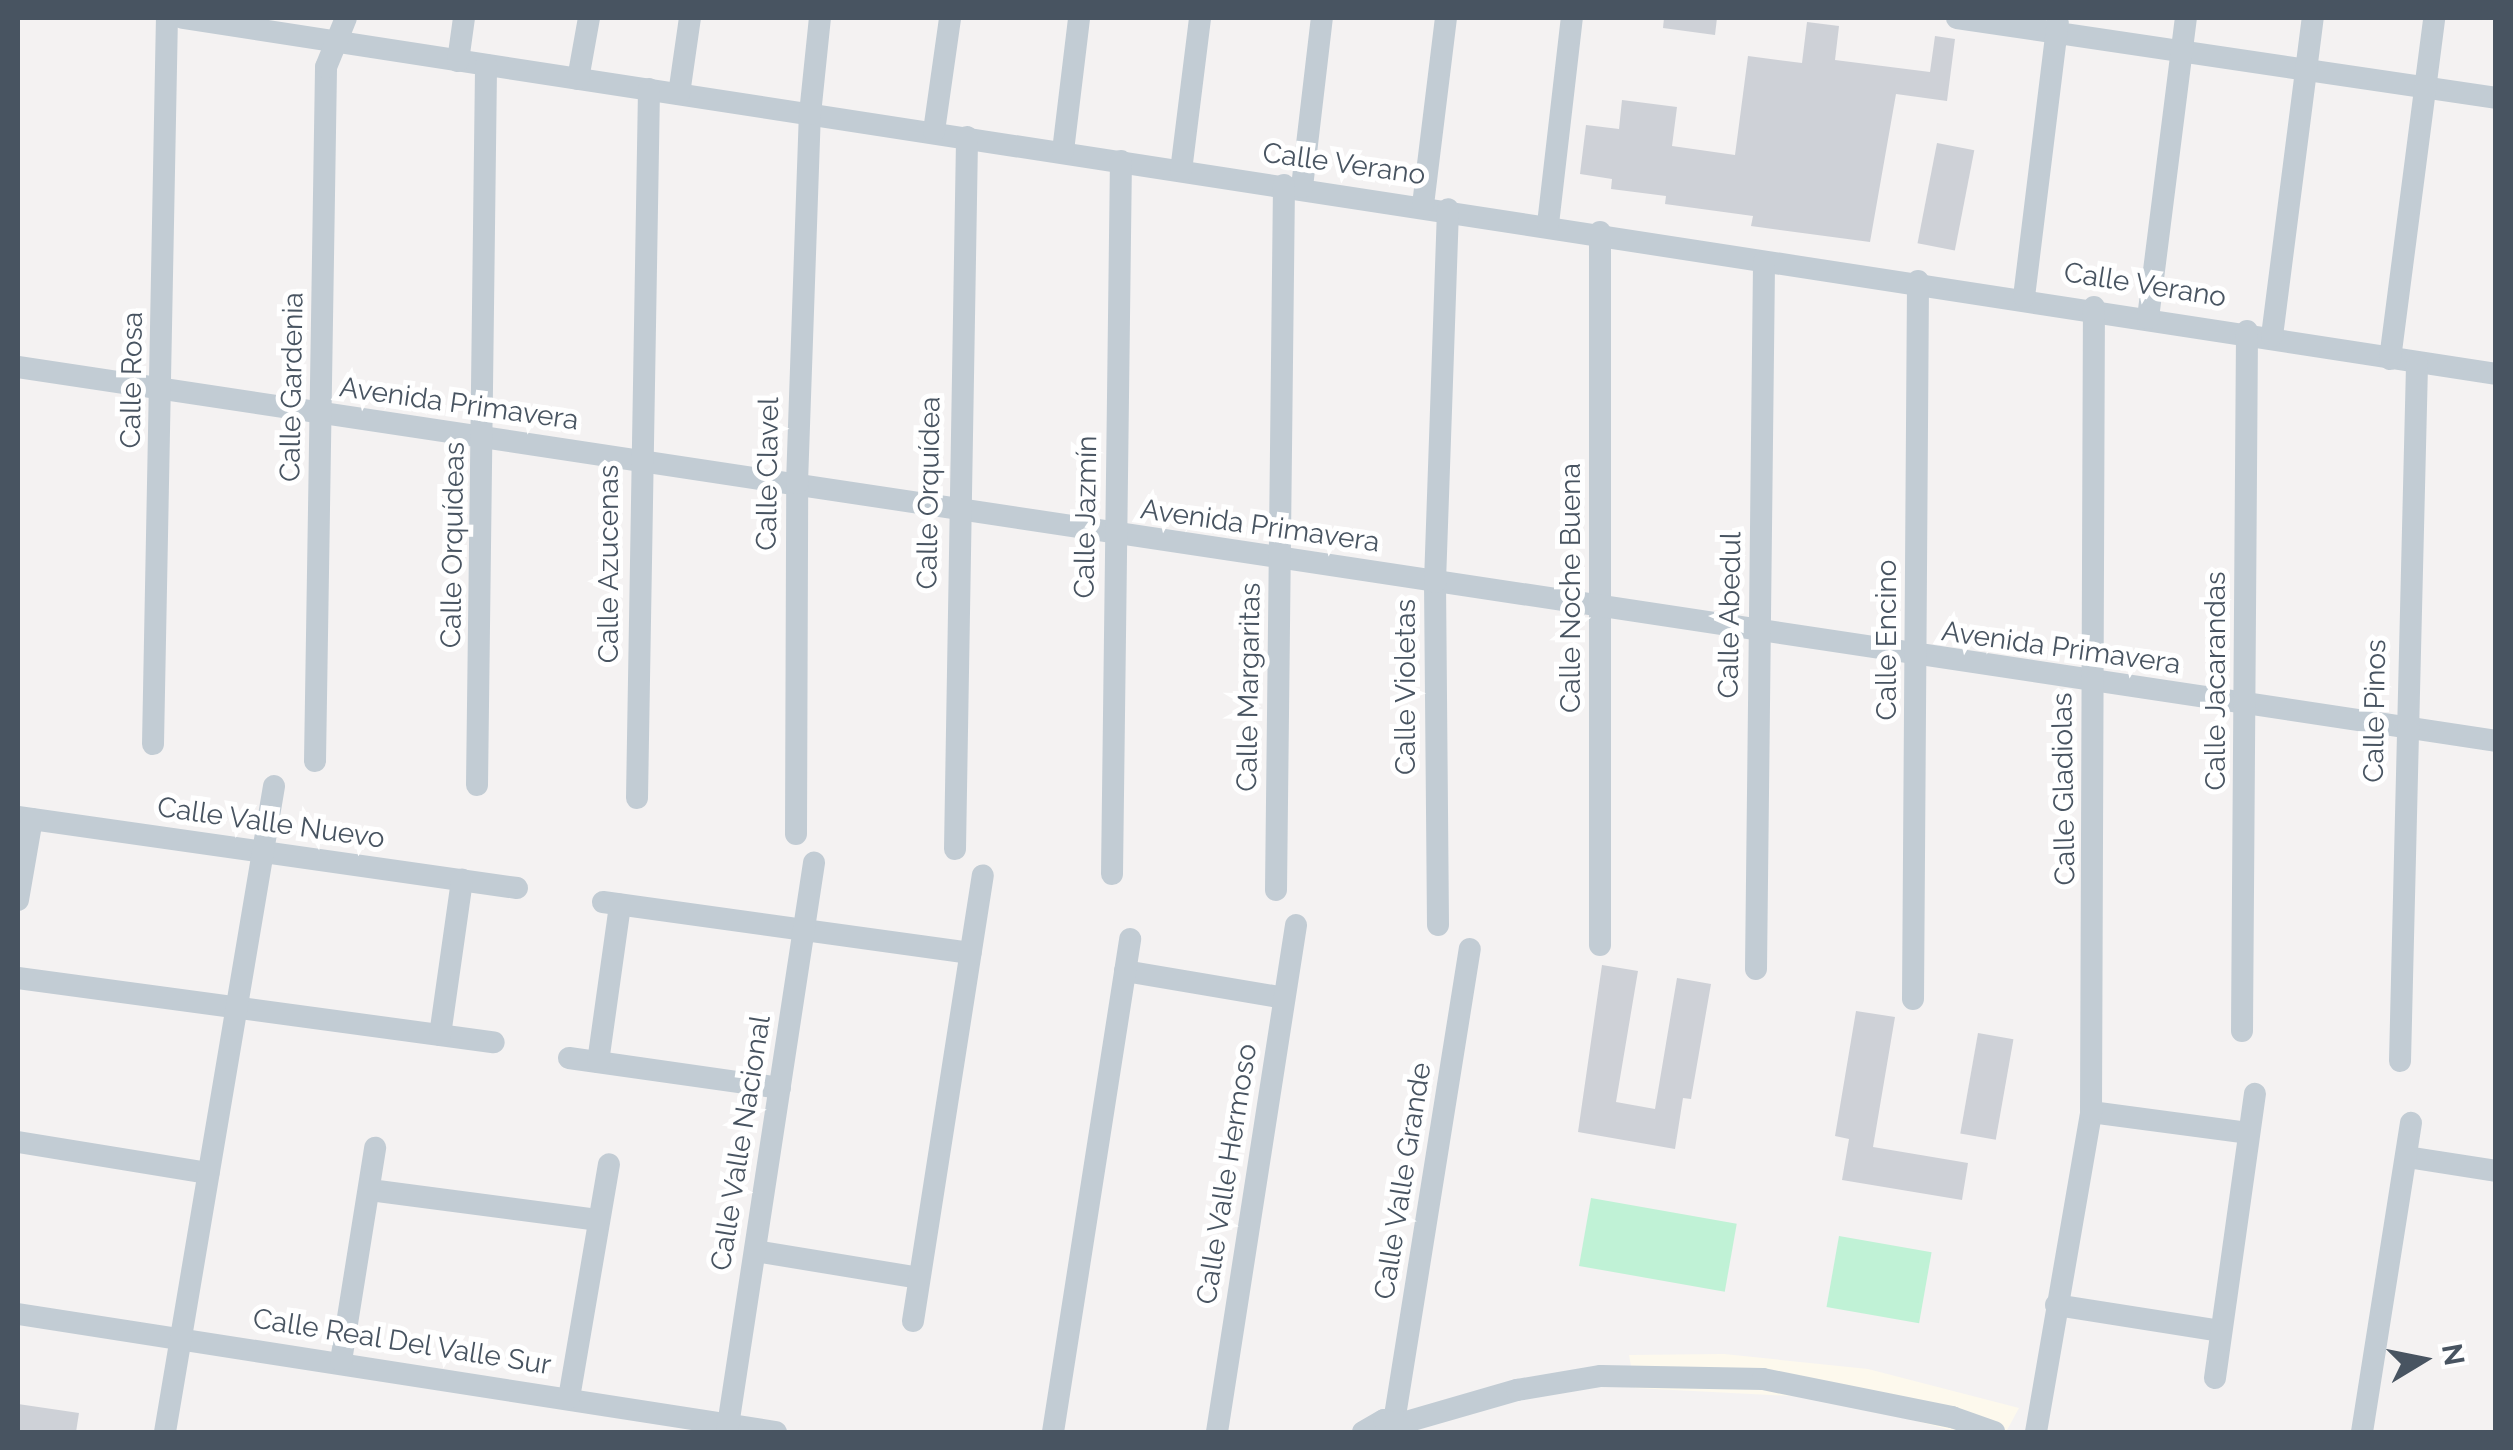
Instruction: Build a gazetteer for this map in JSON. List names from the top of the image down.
{
  "streets": {
    "street": [
      "Calle Verano",
      "Calle Rosa",
      "Calle Gardenia",
      "Avenida Primavera",
      "Calle Clavel",
      "Calle Orquídea",
      "Calle Jazmín",
      "Calle Orquídeas",
      "Calle Azucenas",
      "Calle Noche Buena",
      "Calle Abedul",
      "Calle Encino",
      "Calle Jacarandas",
      "Calle Margaritas",
      "Calle Violetas",
      "Calle Pinos",
      "Calle Gladiolas",
      "Calle Valle Nuevo",
      "Calle Valle Nacional",
      "Calle Valle Hermoso",
      "Calle Valle Grande",
      "Calle Real Del Valle Sur"
    ]
  },
  "crossings": [
    ["Calle Verano", "Calle Gardenia"],
    ["Calle Verano", "Calle Clavel"],
    ["Calle Verano", "Calle Orquídea"],
    ["Calle Verano", "Calle Jazmín"],
    ["Calle Verano", "Calle Orquídeas"],
    ["Calle Verano", "Calle Azucenas"],
    ["Calle Verano", "Calle Noche Buena"],
    ["Calle Verano", "Calle Abedul"],
    ["Calle Verano", "Calle Encino"],
    ["Calle Verano", "Calle Jacarandas"],
    ["Calle Verano", "Calle Margaritas"],
    ["Calle Verano", "Calle Violetas"],
    ["Calle Verano", "Calle Pinos"],
    ["Calle Verano", "Calle Gladiolas"],
    ["Calle Rosa", "Avenida Primavera"],
    ["Calle Gardenia", "Avenida Primavera"],
    ["Avenida Primavera", "Calle Clavel"],
    ["Avenida Primavera", "Calle Orquídea"],
    ["Avenida Primavera", "Calle Jazmín"],
    ["Avenida Primavera", "Calle Orquídeas"],
    ["Avenida Primavera", "Calle Azucenas"],
    ["Avenida Primavera", "Calle Noche Buena"],
    ["Avenida Primavera", "Calle Abedul"],
    ["Avenida Primavera", "Calle Encino"],
    ["Avenida Primavera", "Calle Jacarandas"],
    ["Avenida Primavera", "Calle Margaritas"],
    ["Avenida Primavera", "Calle Violetas"],
    ["Avenida Primavera", "Calle Pinos"],
    ["Avenida Primavera", "Calle Gladiolas"],
    ["Calle Valle Nacional", "Calle Real Del Valle Sur"]
  ],
  "north": "right"
}
